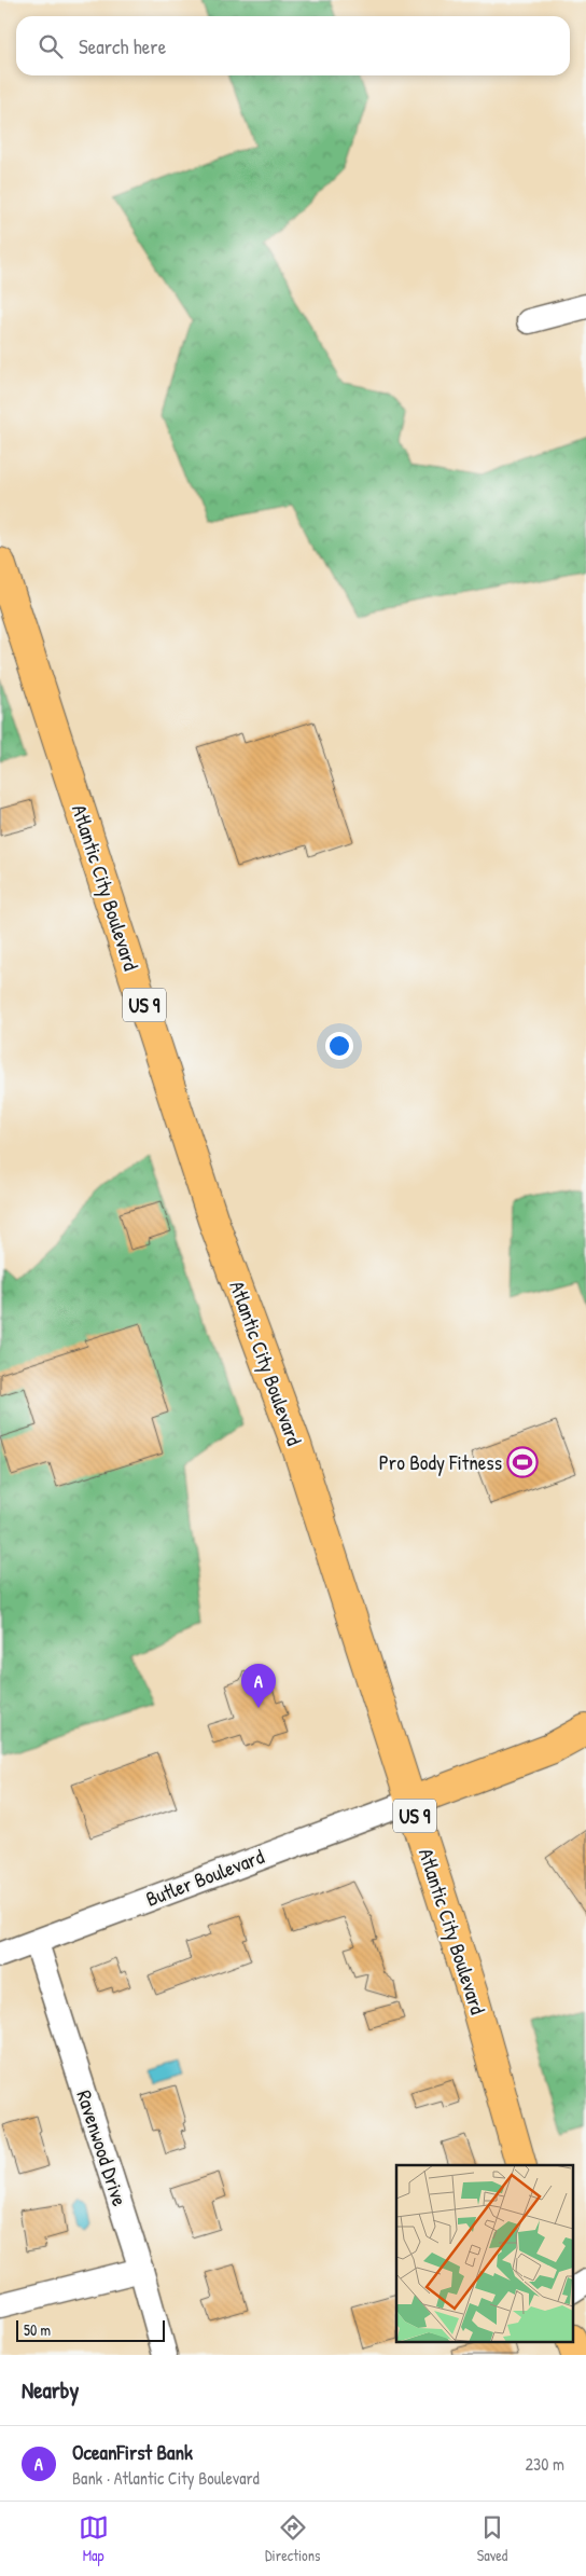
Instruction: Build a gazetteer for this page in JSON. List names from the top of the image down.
{
  "streets": {
    "main road": ["Atlantic City Boulevard", "US 9"],
    "street": ["Butler Boulevard", "Ravenwood Drive"]
  },
  "crossings": [
    ["Atlantic City Boulevard", "Butler Boulevard"],
    ["Butler Boulevard", "Ravenwood Drive"]
  ],
  "places": {
    "sports": ["Pro Body Fitness"]
  },
  "scale_bar": "50 m",
  "page": {
    "search": "Search here",
    "pins": "A",
    "scale": "50 m",
    "heading": "Nearby",
    "list": [
      {
        "mark": "A",
        "name": "OceanFirst Bank",
        "note": "Bank · Atlantic City Boulevard",
        "value": "230 m"
      }
    ],
    "nav": ["Map", "Directions", "Saved"]
  }
}
